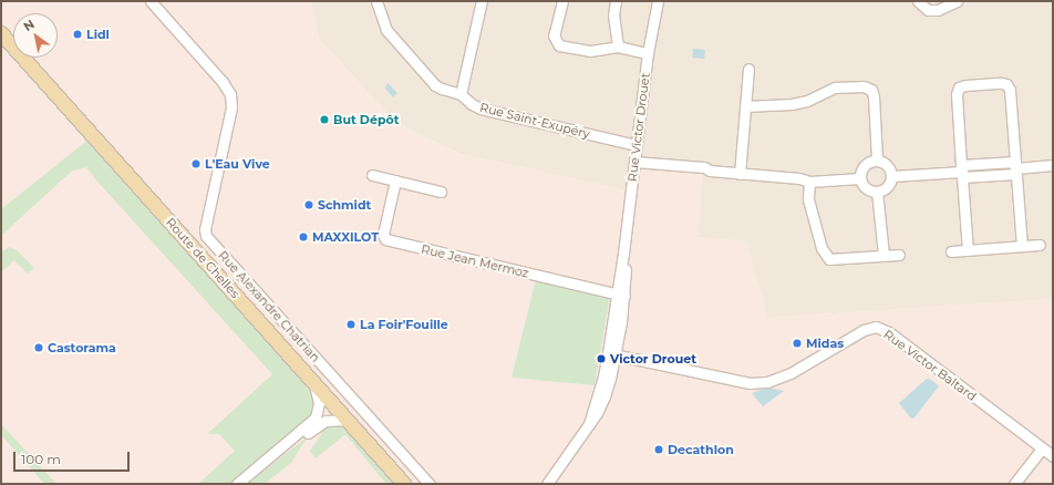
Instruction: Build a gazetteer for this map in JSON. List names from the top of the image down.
{
  "streets": {
    "main road": ["Route de Chelles"],
    "street": [
      "Rue Saint-Exupéry",
      "Rue Victor Drouet",
      "Rue Jean Mermoz",
      "Rue Alexandre Chatrian",
      "Rue Victor Baltard"
    ]
  },
  "crossings": [
    ["Rue Saint-Exupéry", "Rue Victor Drouet"],
    ["Rue Victor Drouet", "Rue Jean Mermoz"],
    ["Rue Victor Drouet", "Rue Victor Baltard"]
  ],
  "places": [
    "Lidl",
    "But Dépôt",
    "L'Eau Vive",
    "Schmidt",
    "MAXXILOT",
    "La Foir'Fouille",
    "Midas",
    "Castorama",
    "Victor Drouet",
    "Decathlon"
  ],
  "scale_bar": "100 m",
  "north": "top left"
}
